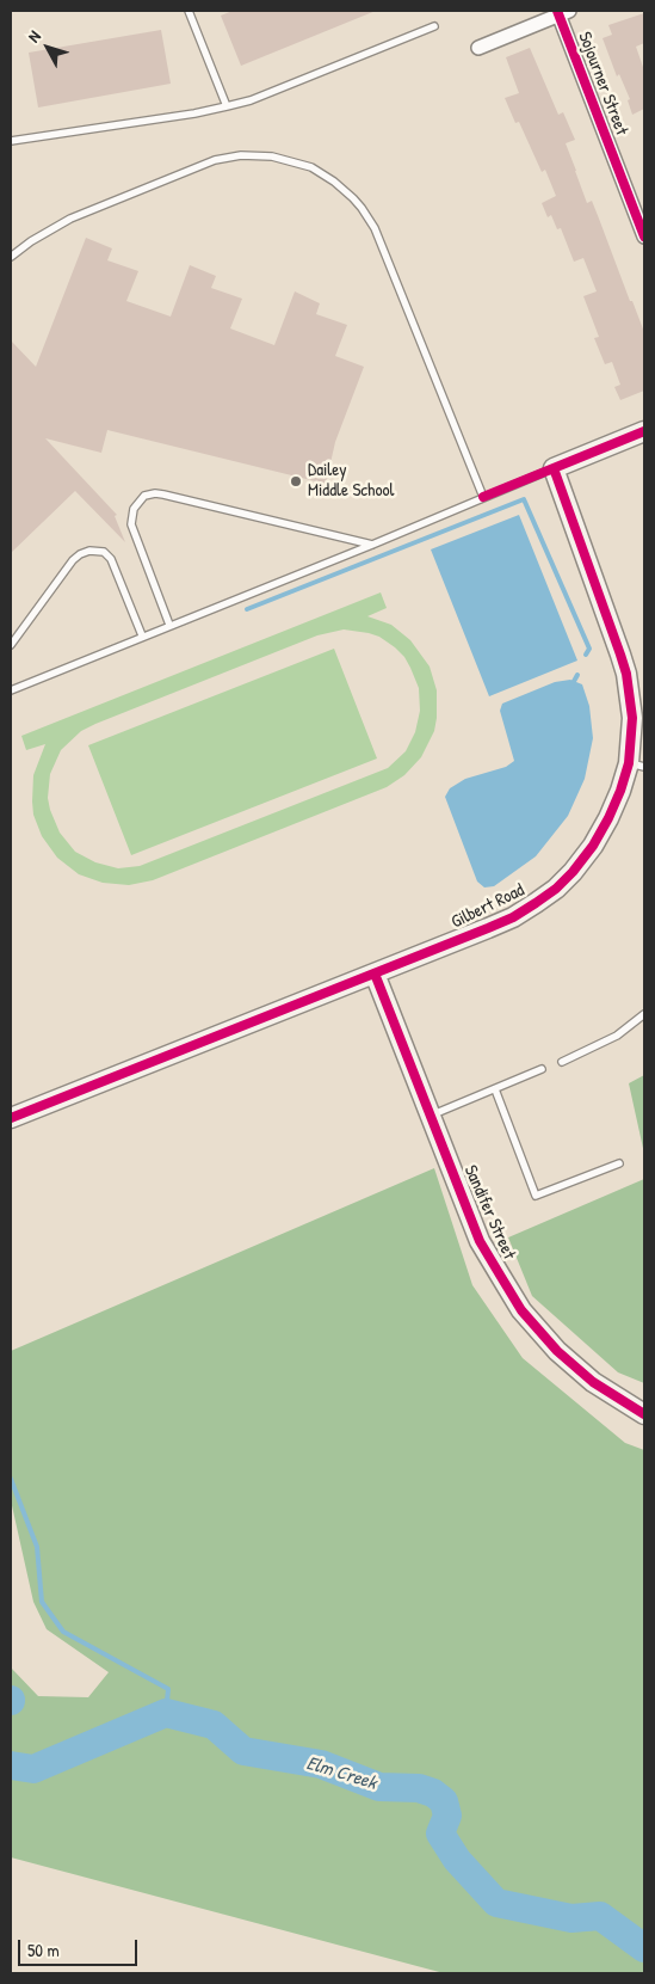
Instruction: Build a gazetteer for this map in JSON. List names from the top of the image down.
{
  "streets": {
    "street": ["Sojourner Street", "Gilbert Road", "Sandifer Street"]
  },
  "crossings": [
    ["Gilbert Road", "Sandifer Street"]
  ],
  "water": ["Elm Creek"],
  "places": ["Dailey Middle School"],
  "scale_bar": "50 m",
  "north": "top left"
}
